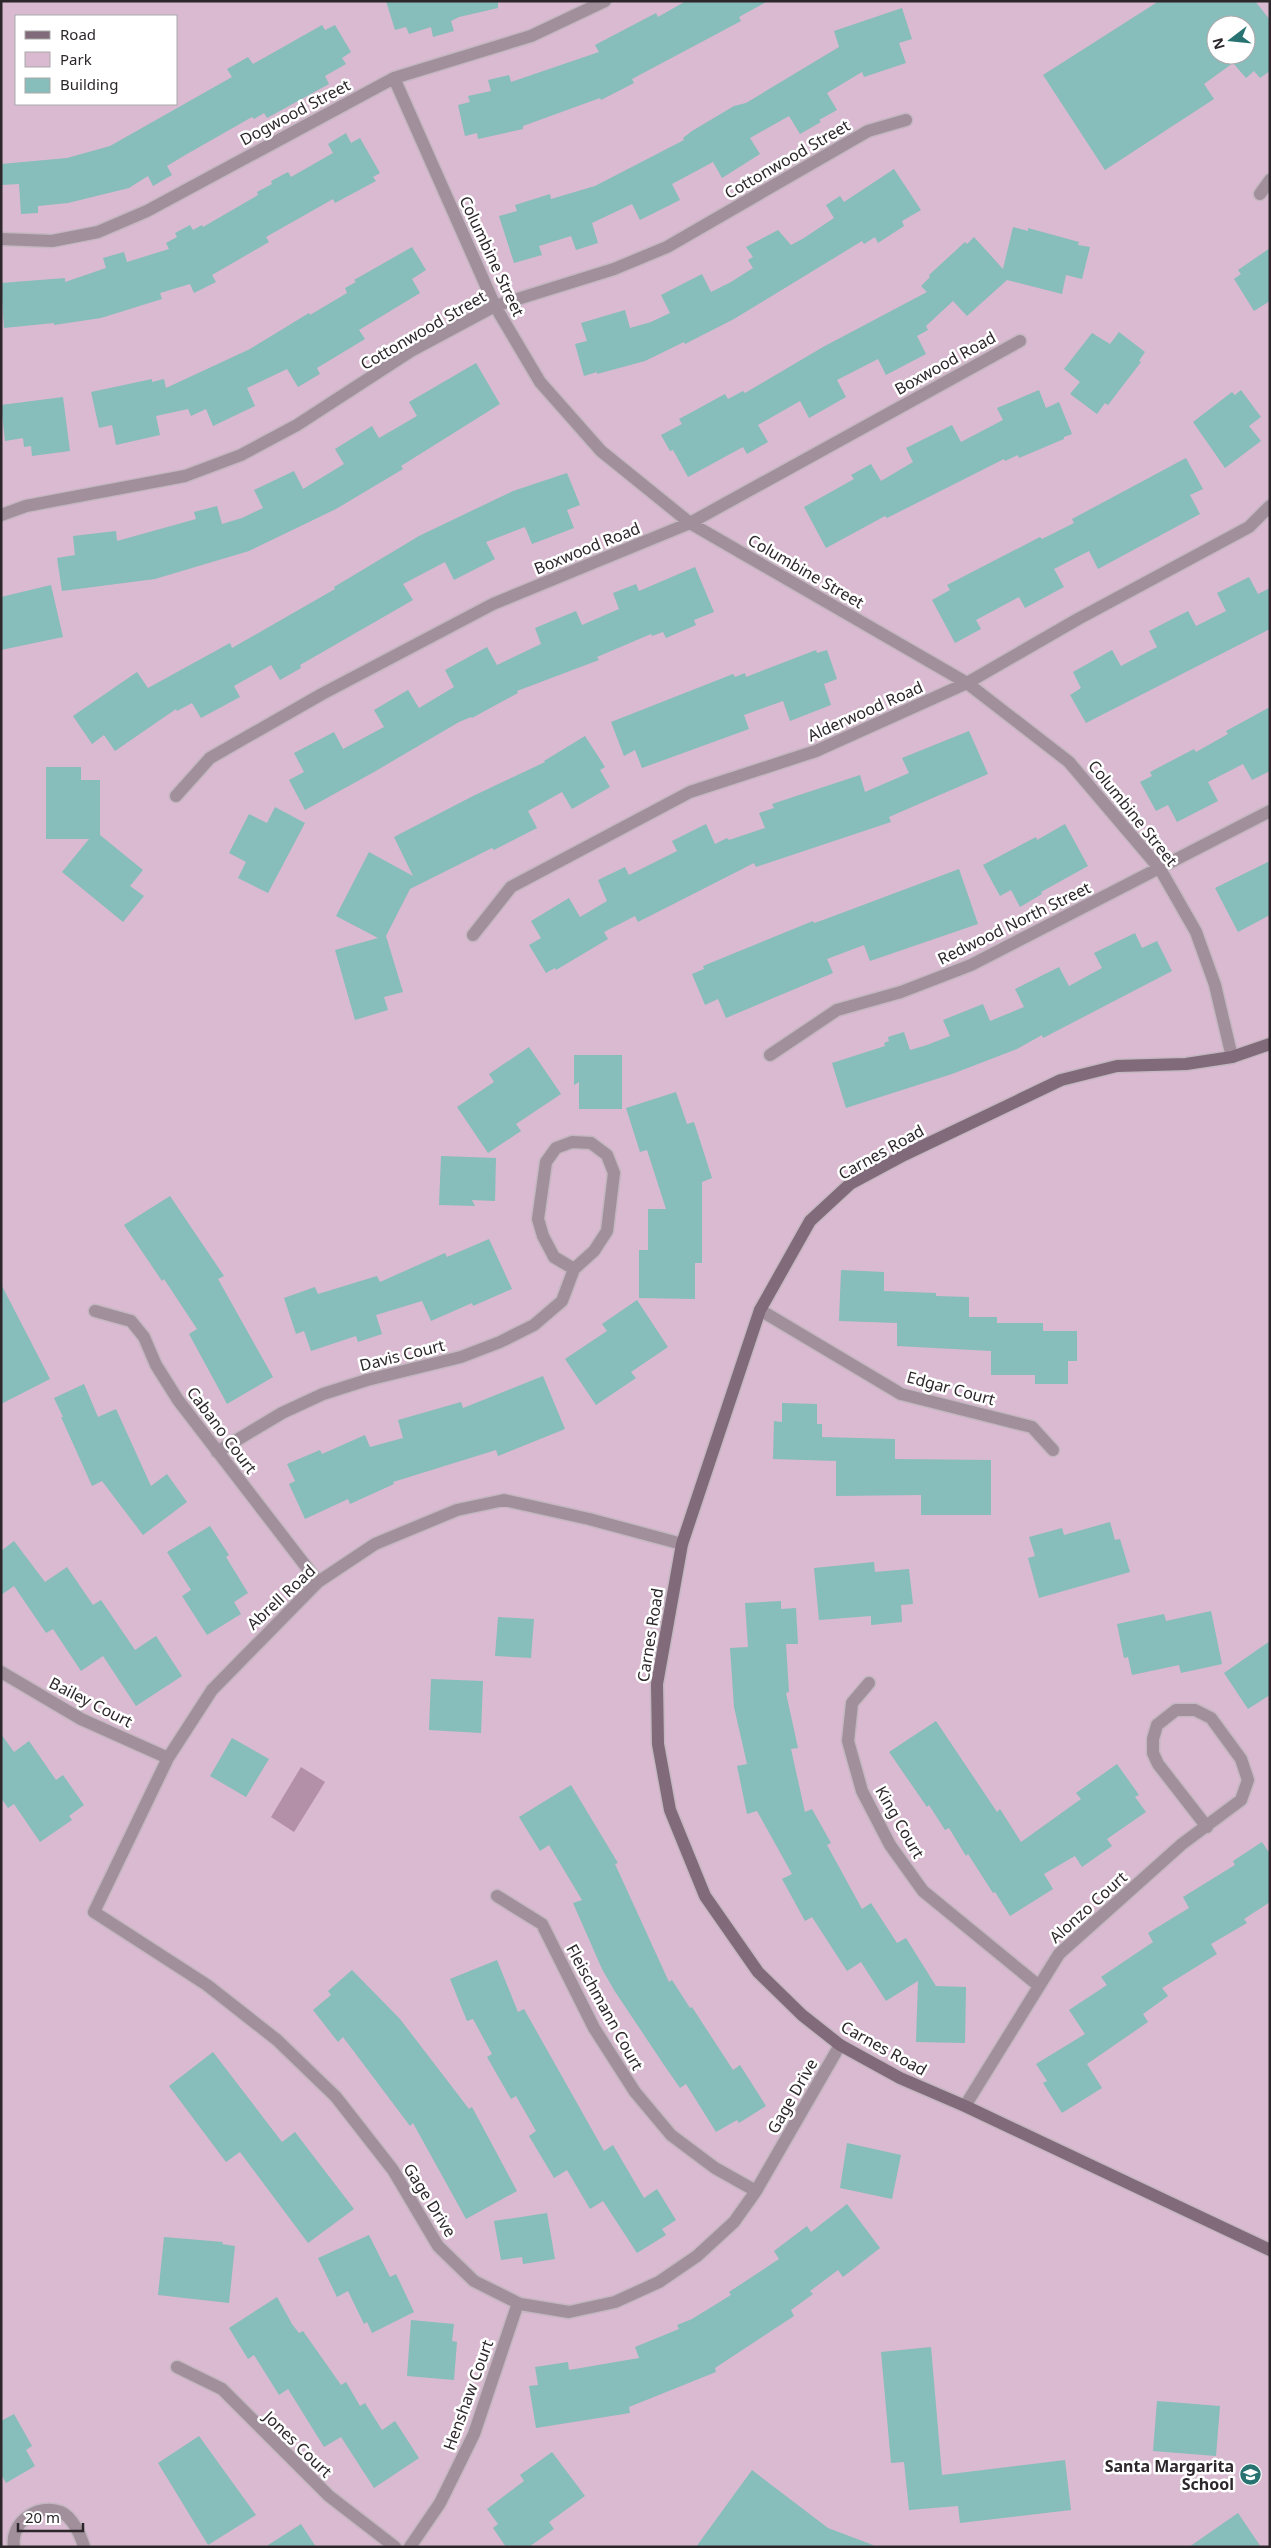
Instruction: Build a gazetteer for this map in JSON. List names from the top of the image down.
{
  "streets": {
    "street": [
      "Dogwood Street",
      "Cottonwood Street",
      "Columbine Street",
      "Boxwood Road",
      "Alderwood Road",
      "Redwood North Street",
      "Carnes Road",
      "Davis Court",
      "Edgar Court",
      "Cabano Court",
      "Abrell Road",
      "Bailey Court",
      "King Court",
      "Alonzo Court",
      "Fleischmann Court",
      "Gage Drive",
      "Henshaw Court",
      "Jones Court"
    ]
  },
  "crossings": [
    ["Dogwood Street", "Columbine Street"],
    ["Cottonwood Street", "Columbine Street"],
    ["Columbine Street", "Boxwood Road"],
    ["Columbine Street", "Alderwood Road"],
    ["Columbine Street", "Redwood North Street"],
    ["Columbine Street", "Carnes Road"],
    ["Carnes Road", "Edgar Court"],
    ["Carnes Road", "Abrell Road"],
    ["Carnes Road", "Alonzo Court"],
    ["Carnes Road", "Gage Drive"],
    ["Davis Court", "Cabano Court"],
    ["Cabano Court", "Abrell Road"],
    ["Abrell Road", "Bailey Court"],
    ["Abrell Road", "Gage Drive"],
    ["King Court", "Alonzo Court"],
    ["Fleischmann Court", "Gage Drive"],
    ["Gage Drive", "Henshaw Court"]
  ],
  "places": {
    "school or university": ["Santa Margarita School"]
  },
  "legend": ["Road", "Park", "Building"],
  "scale_bar": "20 m",
  "north": "left"
}
